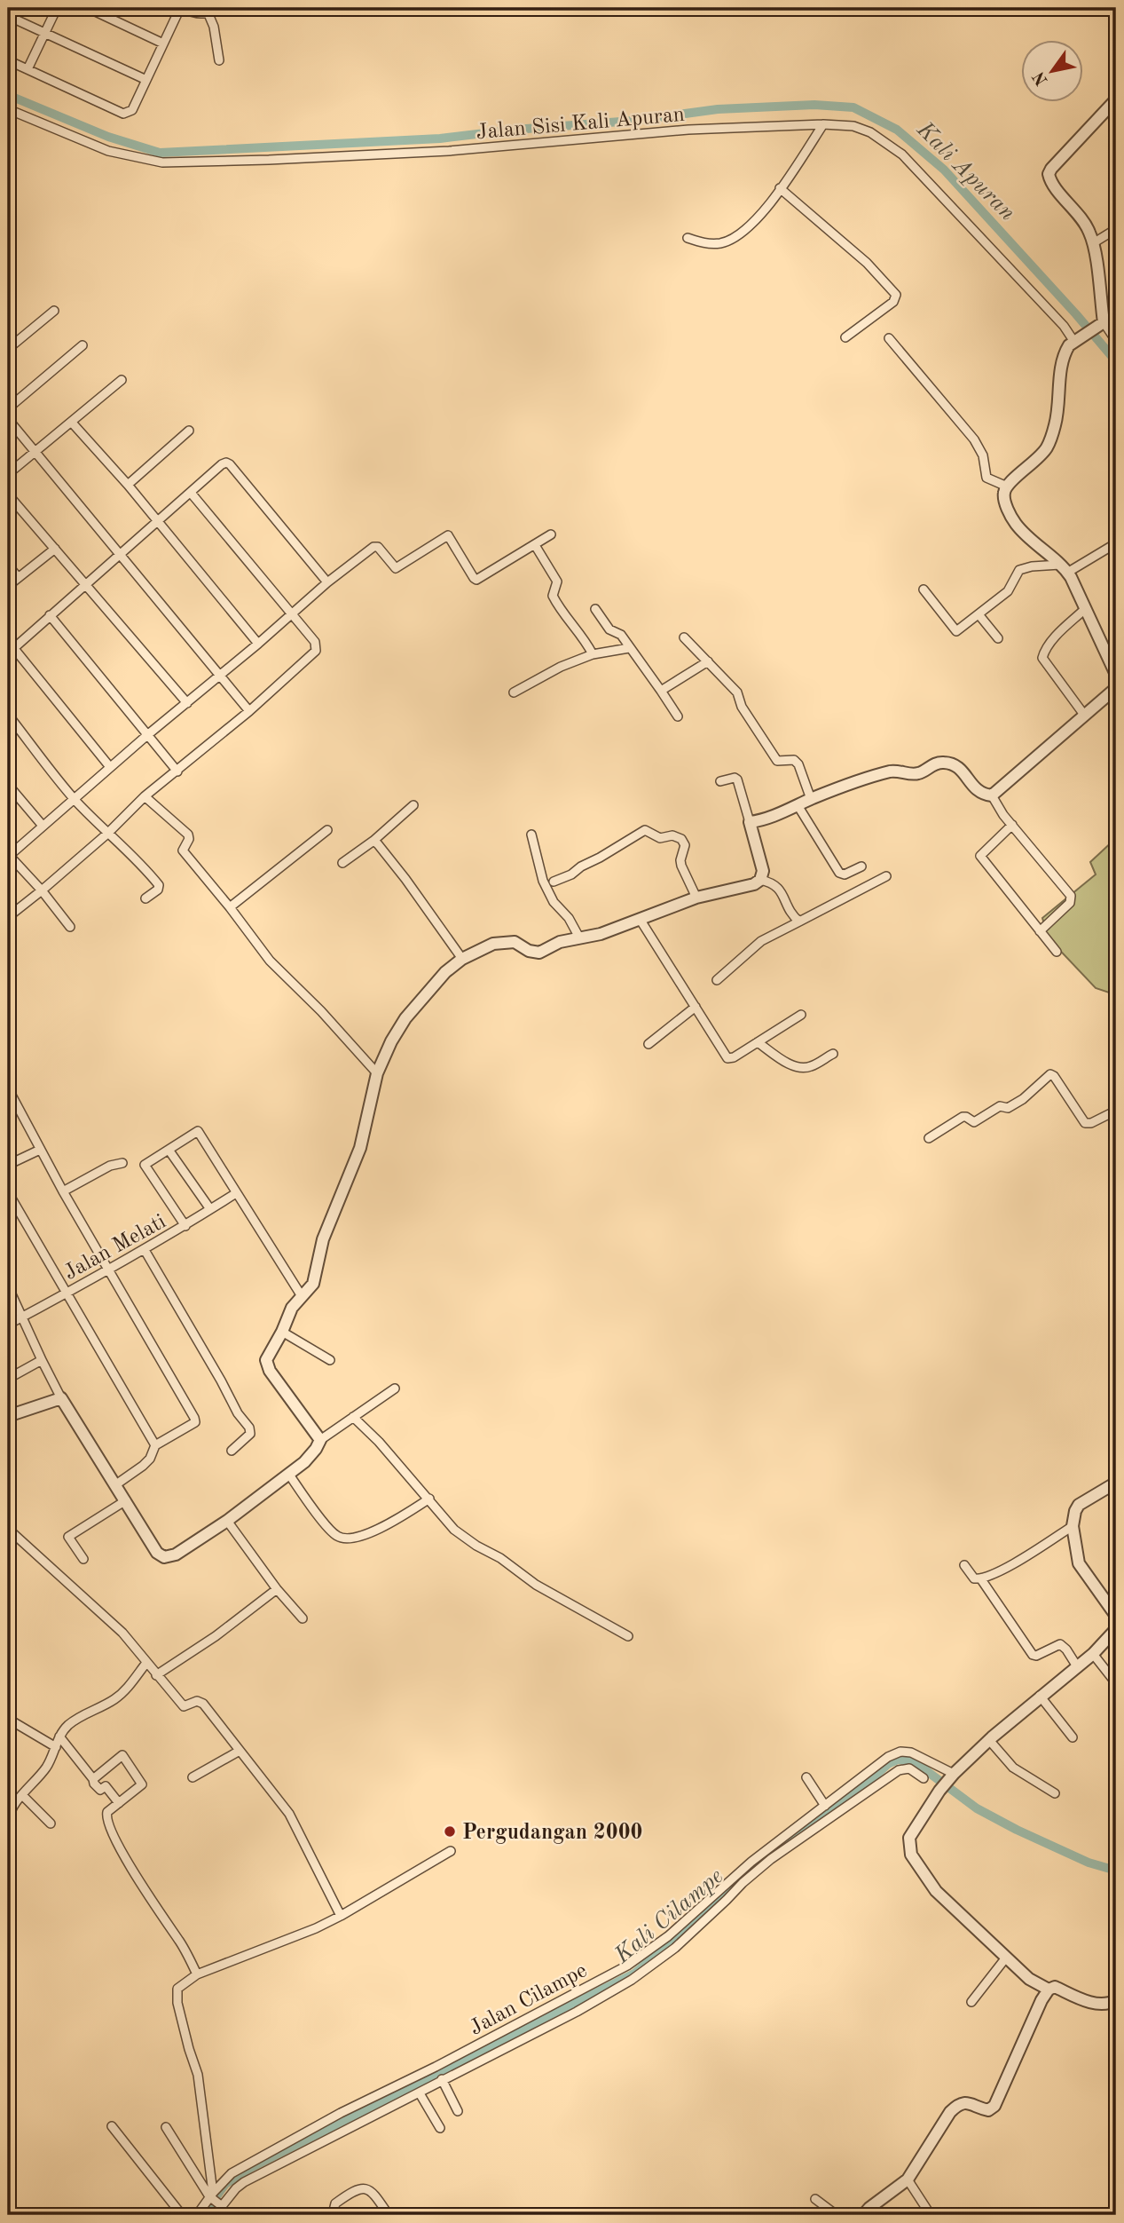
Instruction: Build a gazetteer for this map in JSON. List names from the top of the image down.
{
  "streets": {
    "street": ["Jalan Sisi Kali Apuran", "Jalan Melati", "Jalan Cilampe"]
  },
  "water": ["Kali Apuran", "Kali Cilampe"],
  "places": ["Pergudangan 2000"],
  "north": "bottom left"
}
